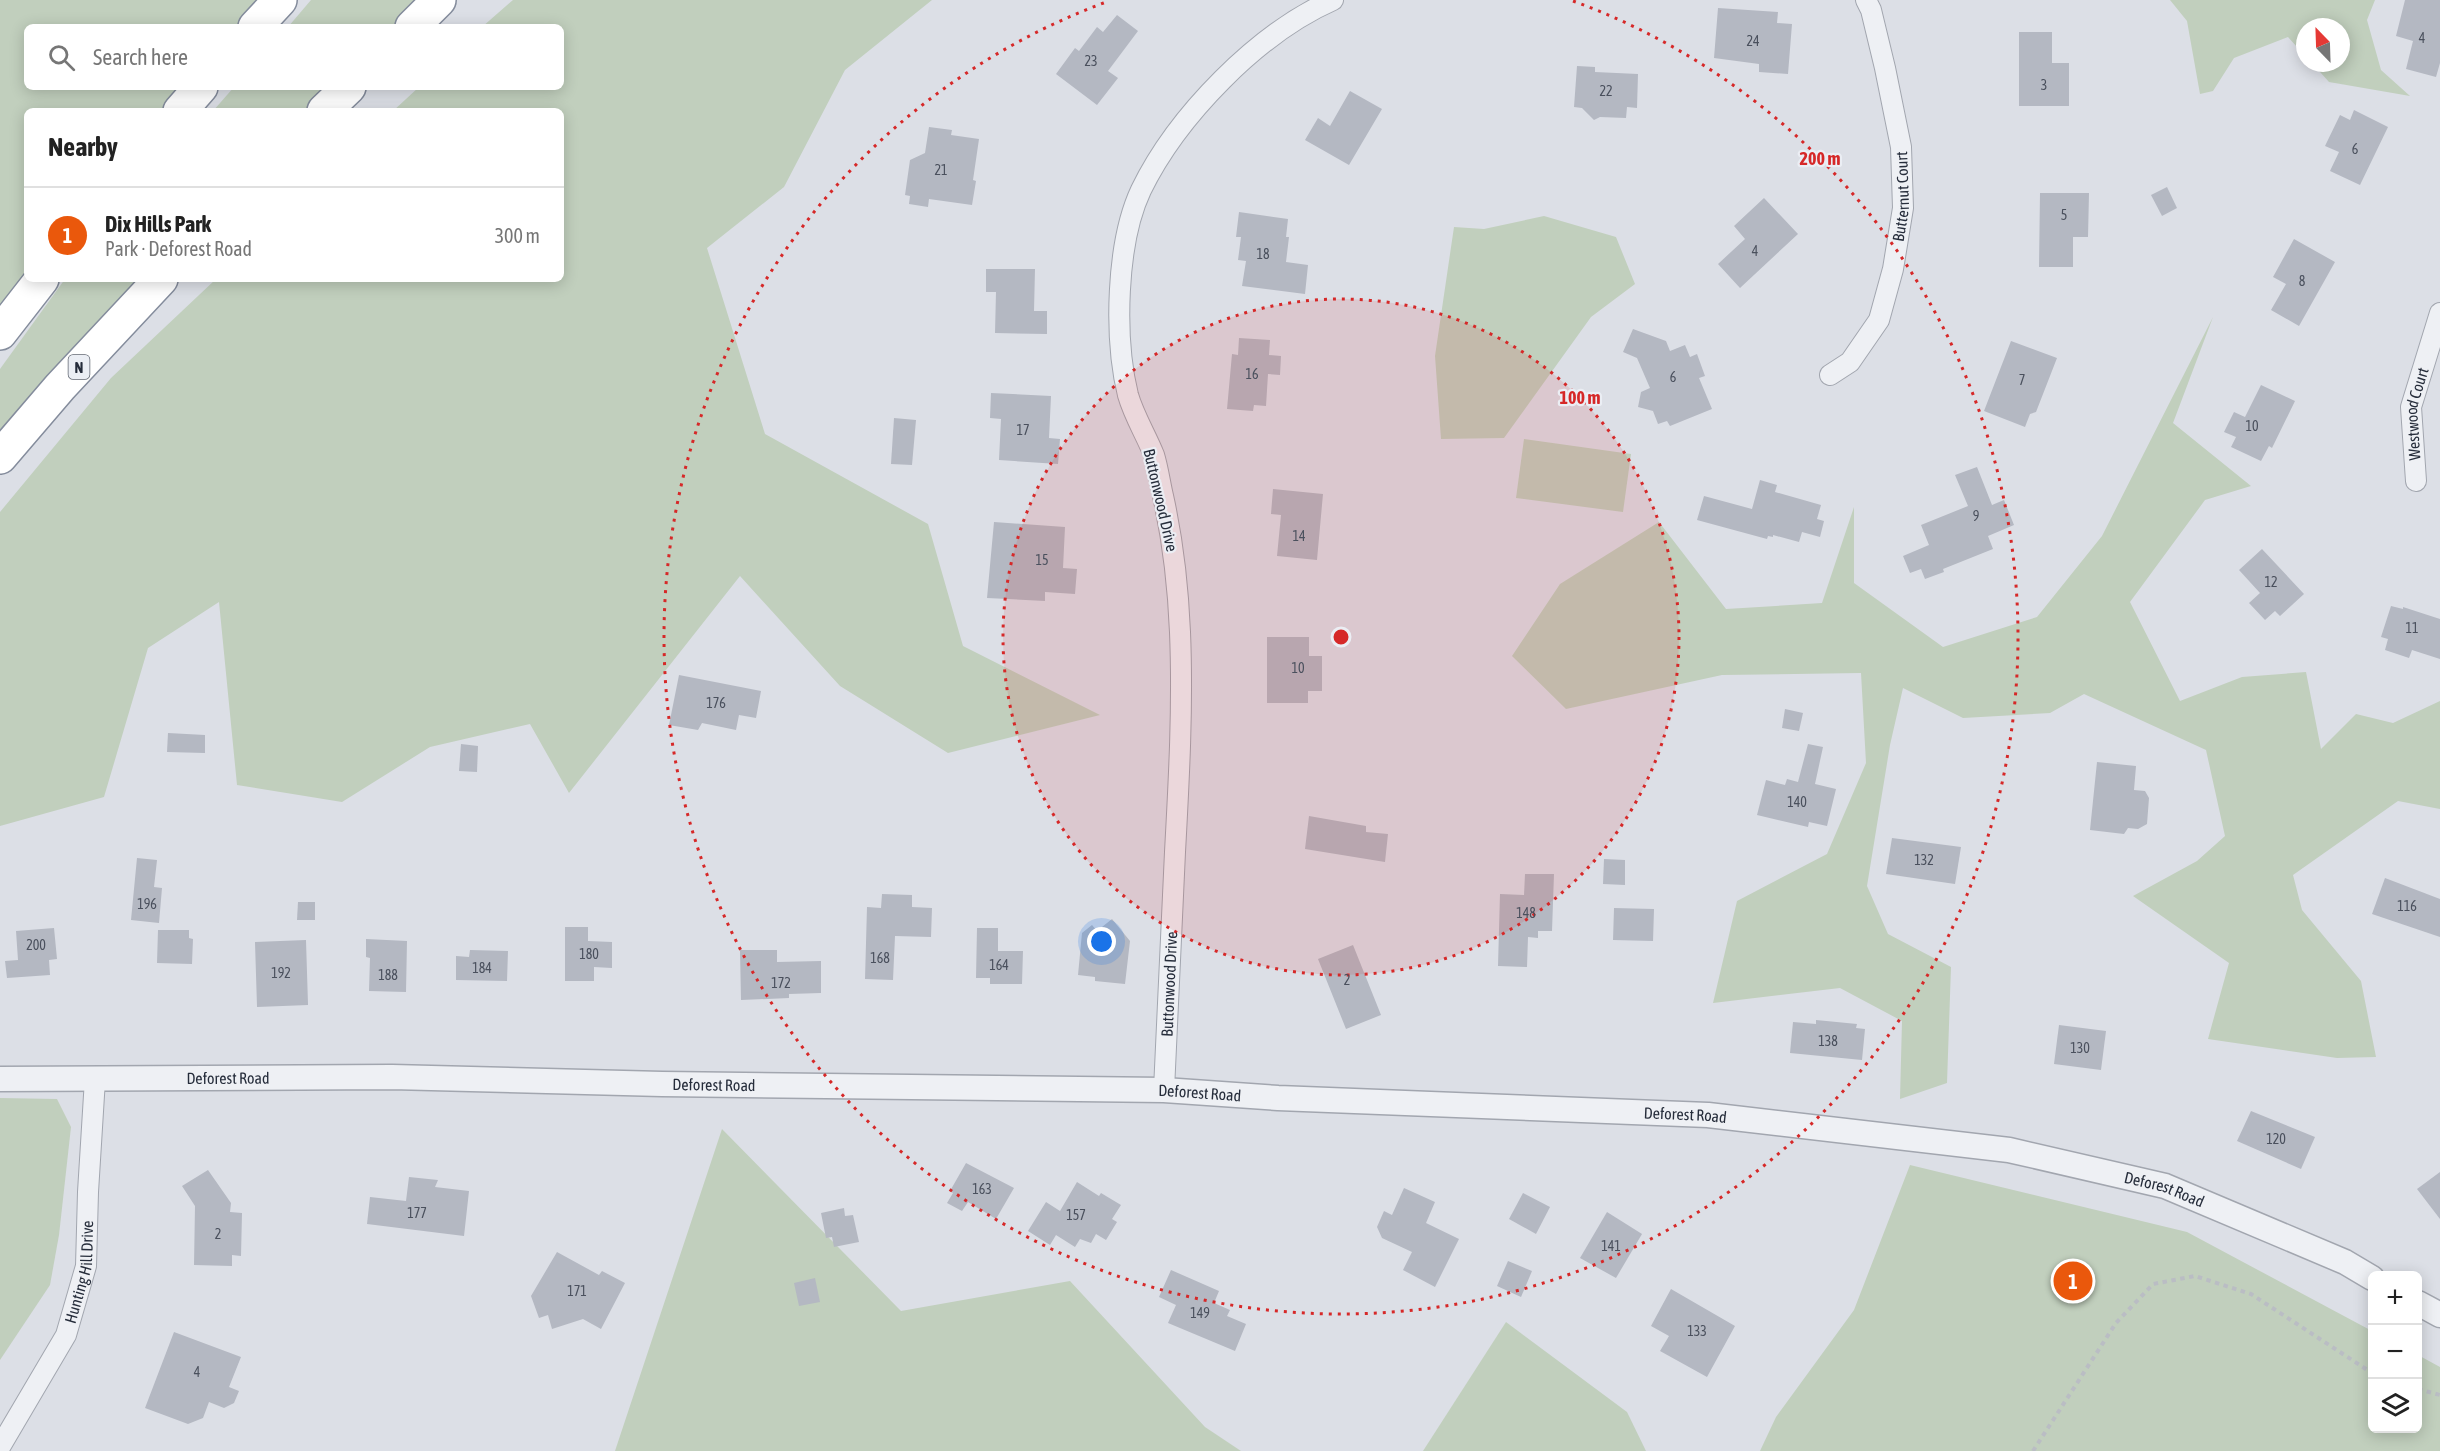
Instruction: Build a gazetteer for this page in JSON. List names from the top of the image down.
{
  "streets": {
    "highway": ["N"],
    "street": [
      "Butternut Court",
      "Westwood Court",
      "Buttonwood Drive",
      "Deforest Road",
      "Hunting Hill Drive"
    ]
  },
  "crossings": [
    ["Buttonwood Drive", "Deforest Road"],
    ["Deforest Road", "Hunting Hill Drive"]
  ],
  "house_numbers": [
    "4",
    "24",
    "23",
    "3",
    "22",
    "6",
    "21",
    "5",
    "4",
    "18",
    "8",
    "16",
    "6",
    "7",
    "10",
    "17",
    "9",
    "14",
    "15",
    "12",
    "11",
    "10",
    "176",
    "140",
    "132",
    "196",
    "116",
    "148",
    "200",
    "180",
    "168",
    "164",
    "184",
    "192",
    "188",
    "2",
    "172",
    "138",
    "130",
    "120",
    "163",
    "177",
    "157",
    "2",
    "141",
    "171",
    "149",
    "133",
    "4"
  ],
  "north": "top left",
  "page": {
    "search": "Search here",
    "heading": "Nearby",
    "list": [
      {
        "mark": "1",
        "name": "Dix Hills Park",
        "note": "Park · Deforest Road",
        "value": "300 m"
      }
    ],
    "pins": "1",
    "map_buttons": ["+", "−"]
  },
  "rings": ["200 m", "100 m"]
}
